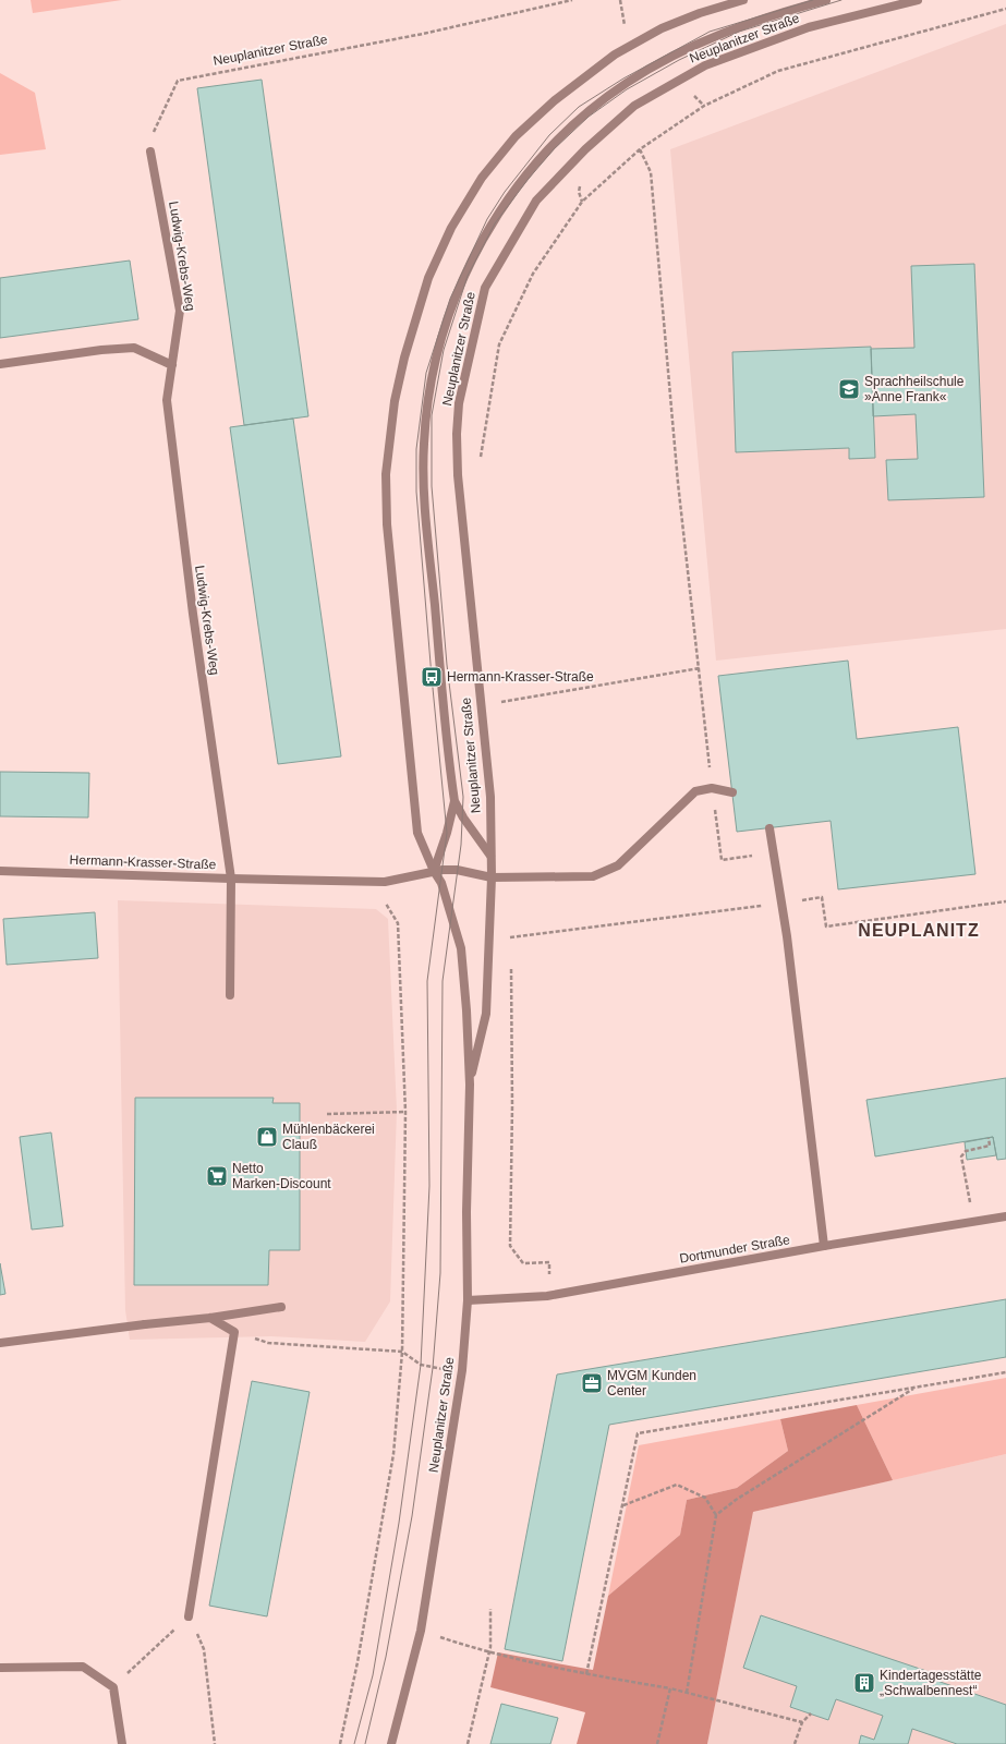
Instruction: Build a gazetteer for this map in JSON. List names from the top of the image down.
{
  "streets": {
    "street": [
      "Neuplanitzer Straße",
      "Ludwig-Krebs-Weg",
      "Hermann-Krasser-Straße",
      "Dortmunder Straße"
    ]
  },
  "crossings": [
    ["Neuplanitzer Straße", "Ludwig-Krebs-Weg"],
    ["Neuplanitzer Straße", "Hermann-Krasser-Straße"],
    ["Neuplanitzer Straße", "Dortmunder Straße"],
    ["Ludwig-Krebs-Weg", "Hermann-Krasser-Straße"]
  ],
  "districts": ["NEUPLANITZ"],
  "places": {
    "school or university": ["Sprachheilschule »Anne Frank«"],
    "bus stop": ["Hermann-Krasser-Straße"],
    "shop": ["Mühlenbäckerei Clauß"],
    "supermarket": ["Netto Marken-Discount"],
    "office": ["MVGM Kunden Center"],
    "building": ["Kindertagesstätte „Schwalbennest“"]
  }
}
